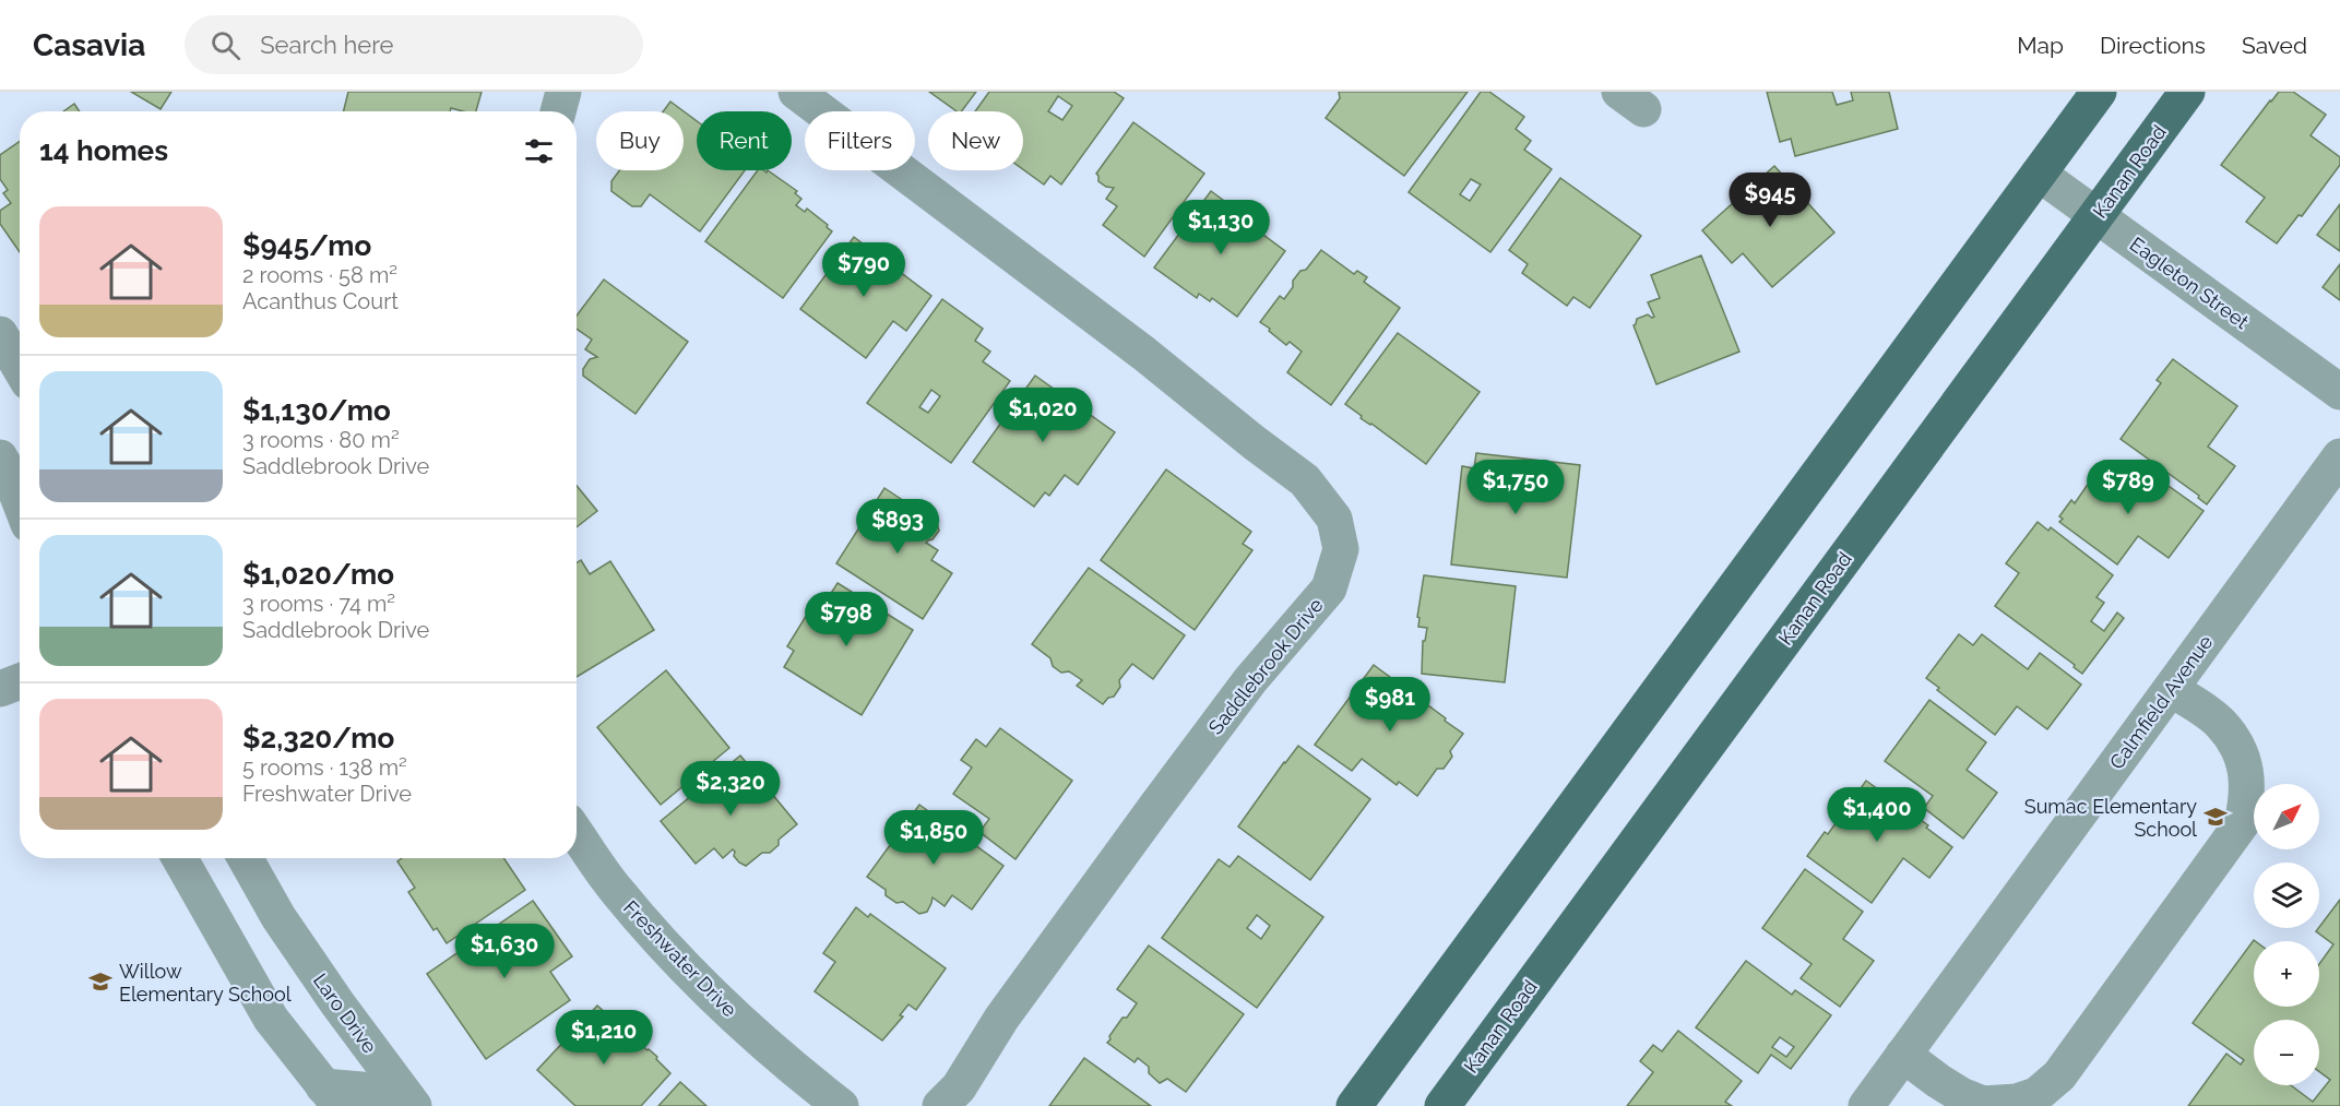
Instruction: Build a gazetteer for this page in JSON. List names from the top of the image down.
{
  "streets": {
    "main road": ["Kanan Road"],
    "street": [
      "Eagleton Street",
      "Saddlebrook Drive",
      "Calmfield Avenue",
      "Freshwater Drive",
      "Laro Drive"
    ]
  },
  "crossings": [
    ["Kanan Road", "Eagleton Street"]
  ],
  "places": {
    "school or university": ["Sumac Elementary School", "Willow Elementary School"]
  },
  "north": "top right",
  "page": {
    "header": "Casavia",
    "search": "Search here",
    "nav": ["Map", "Directions", "Saved"],
    "chip": [
      "Buy",
      "Rent",
      "Filters",
      "New"
    ],
    "heading": "14 homes",
    "price": [
      "$945",
      "$1,130",
      "$790",
      "$1,020",
      "$1,750",
      "$789",
      "$893",
      "$798",
      "$981",
      "$2,320",
      "$1,400",
      "$1,850",
      "$1,630",
      "$1,210"
    ],
    "list": [
      {
        "name": "$945/mo",
        "note": "2 rooms · 58 m² · Acanthus Court"
      },
      {
        "name": "$1,130/mo",
        "note": "3 rooms · 80 m² · Saddlebrook Drive"
      },
      {
        "name": "$1,020/mo",
        "note": "3 rooms · 74 m² · Saddlebrook Drive"
      },
      {
        "name": "$2,320/mo",
        "note": "5 rooms · 138 m² · Freshwater Drive"
      }
    ],
    "map_buttons": ["+", "−"]
  }
}
